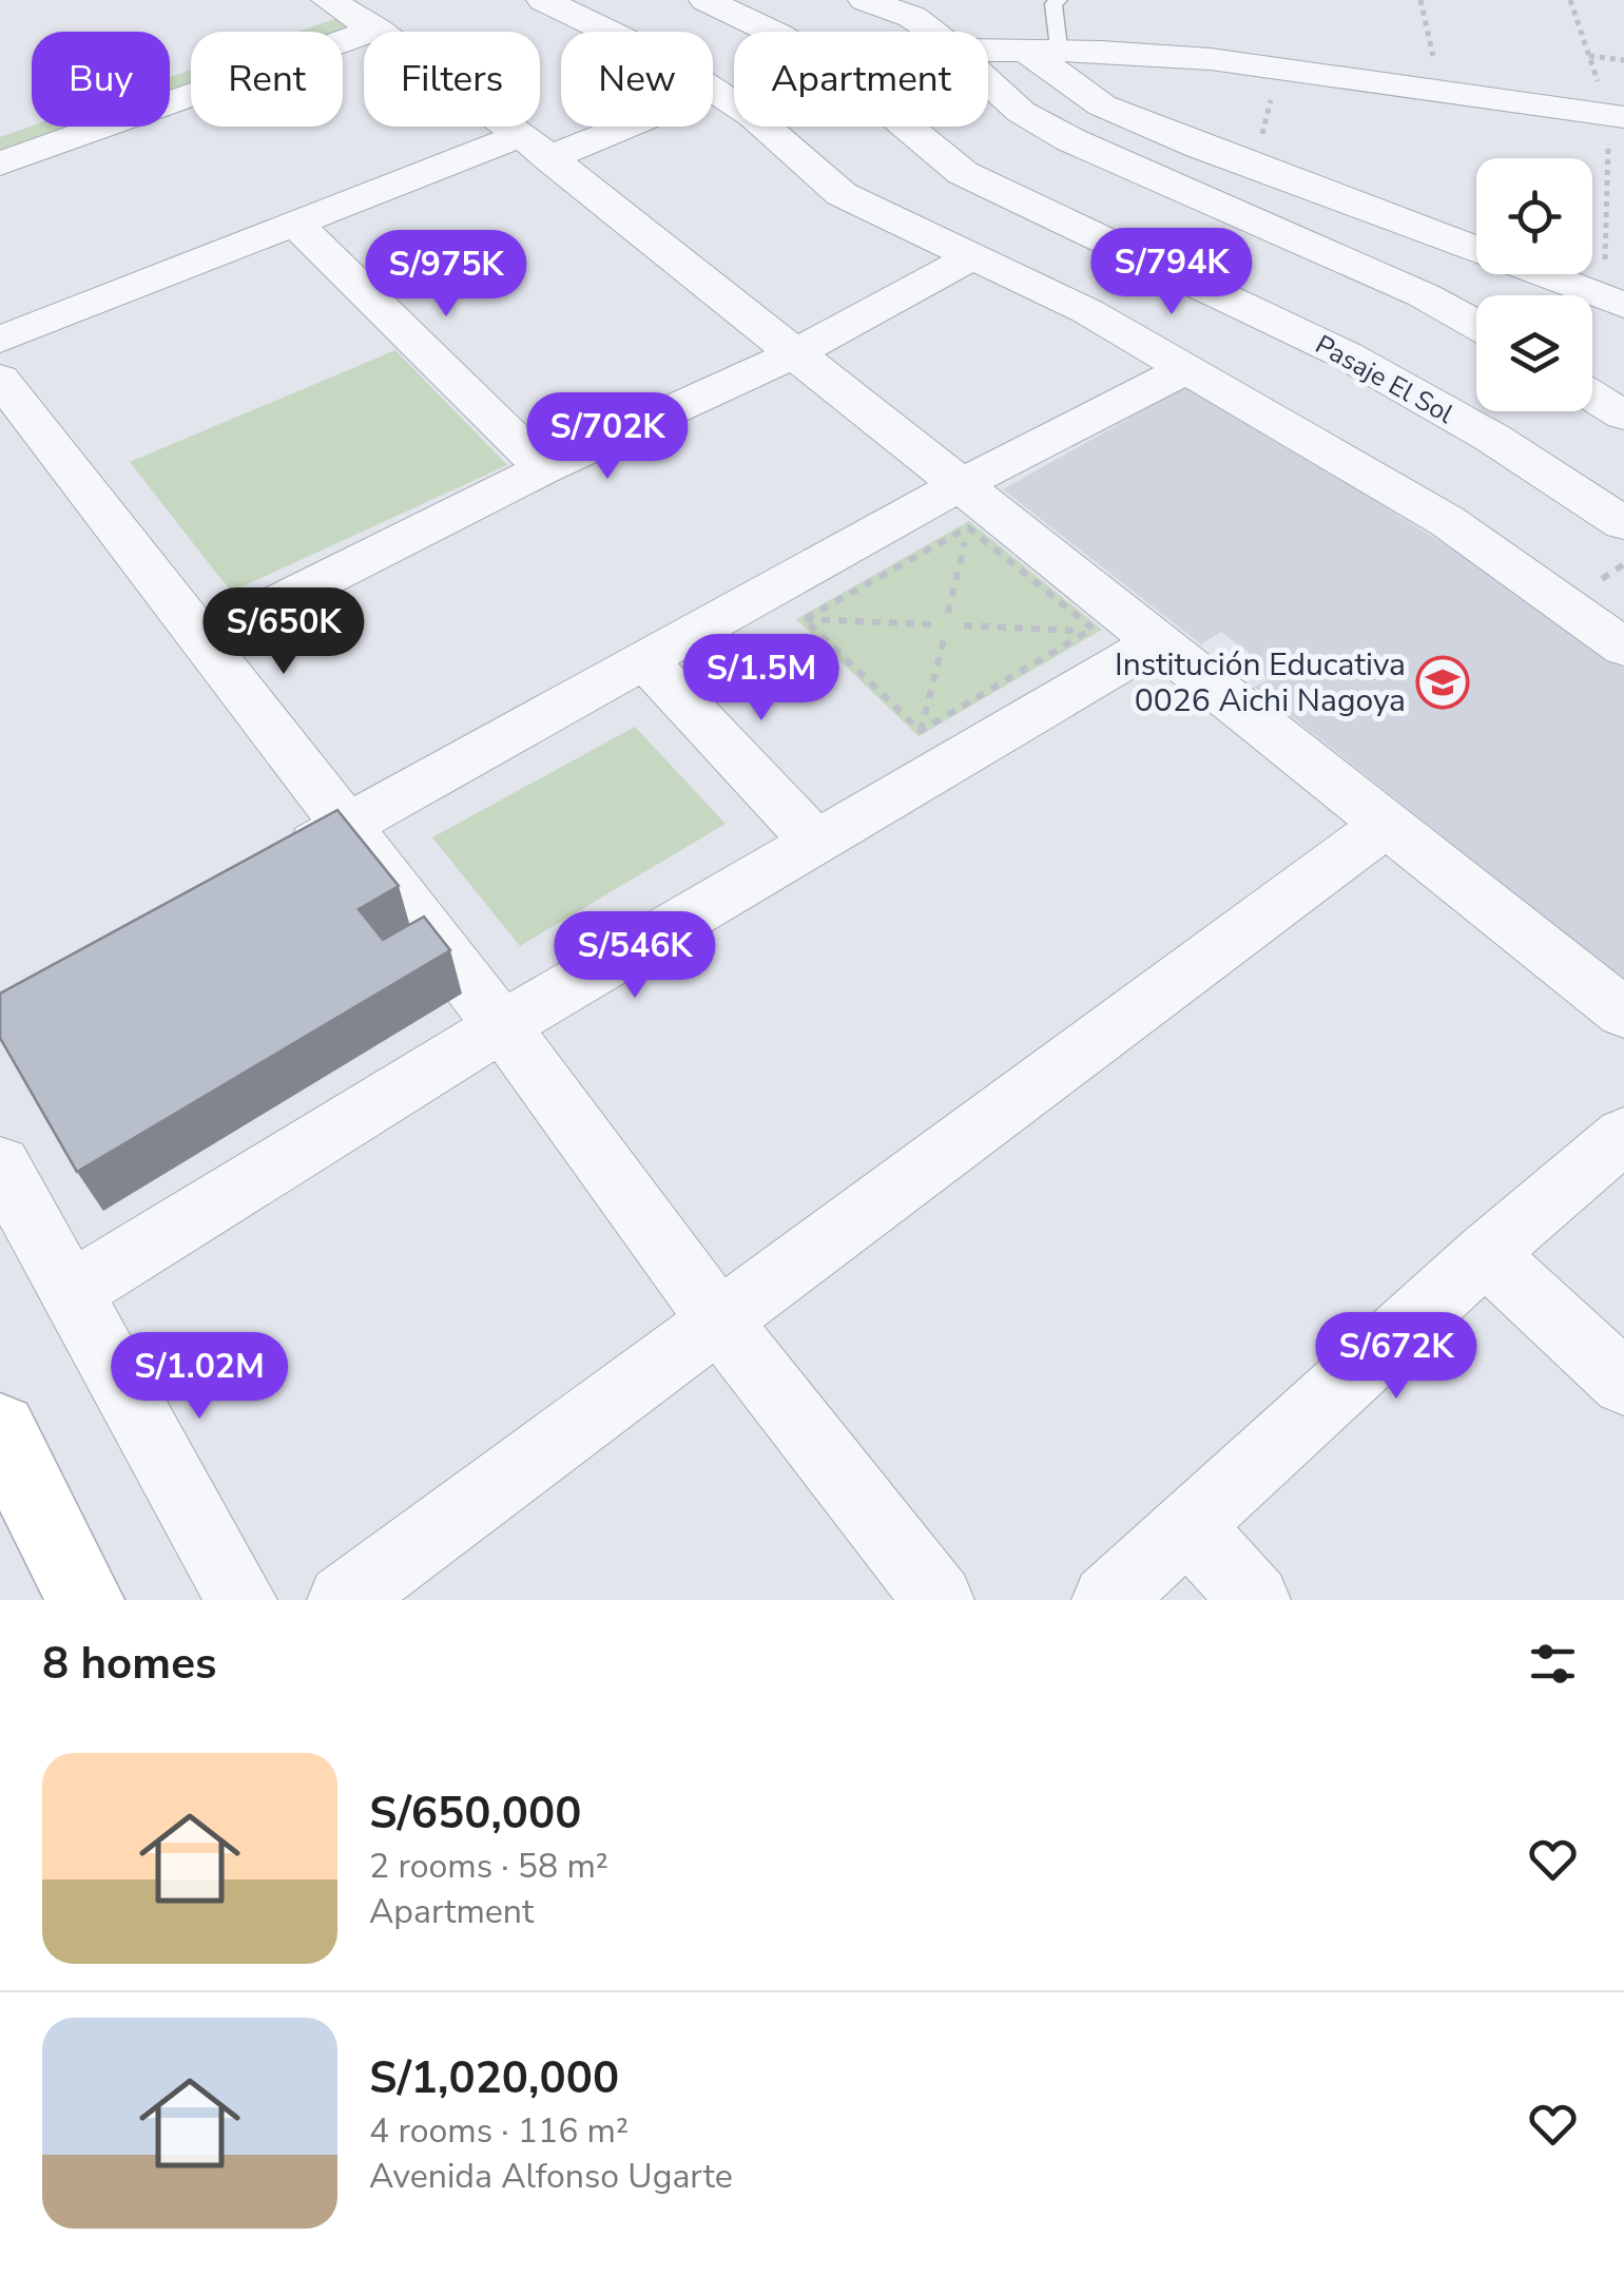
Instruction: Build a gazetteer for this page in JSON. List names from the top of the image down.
{
  "streets": {
    "street": ["Pasaje El Sol"]
  },
  "places": {
    "school or university": ["Institución Educativa 0026 Aichi Nagoya"]
  },
  "page": {
    "chip": [
      "Buy",
      "Rent",
      "Filters",
      "New",
      "Apartment"
    ],
    "price": [
      "S/794K",
      "S/975K",
      "S/702K",
      "S/650K",
      "S/1.5M",
      "S/546K",
      "S/672K",
      "S/1.02M"
    ],
    "heading": "8 homes",
    "list": [
      {
        "name": "S/650,000",
        "note": "2 rooms · 58 m² · Apartment"
      },
      {
        "name": "S/1,020,000",
        "note": "4 rooms · 116 m² · Avenida Alfonso Ugarte"
      }
    ]
  }
}
